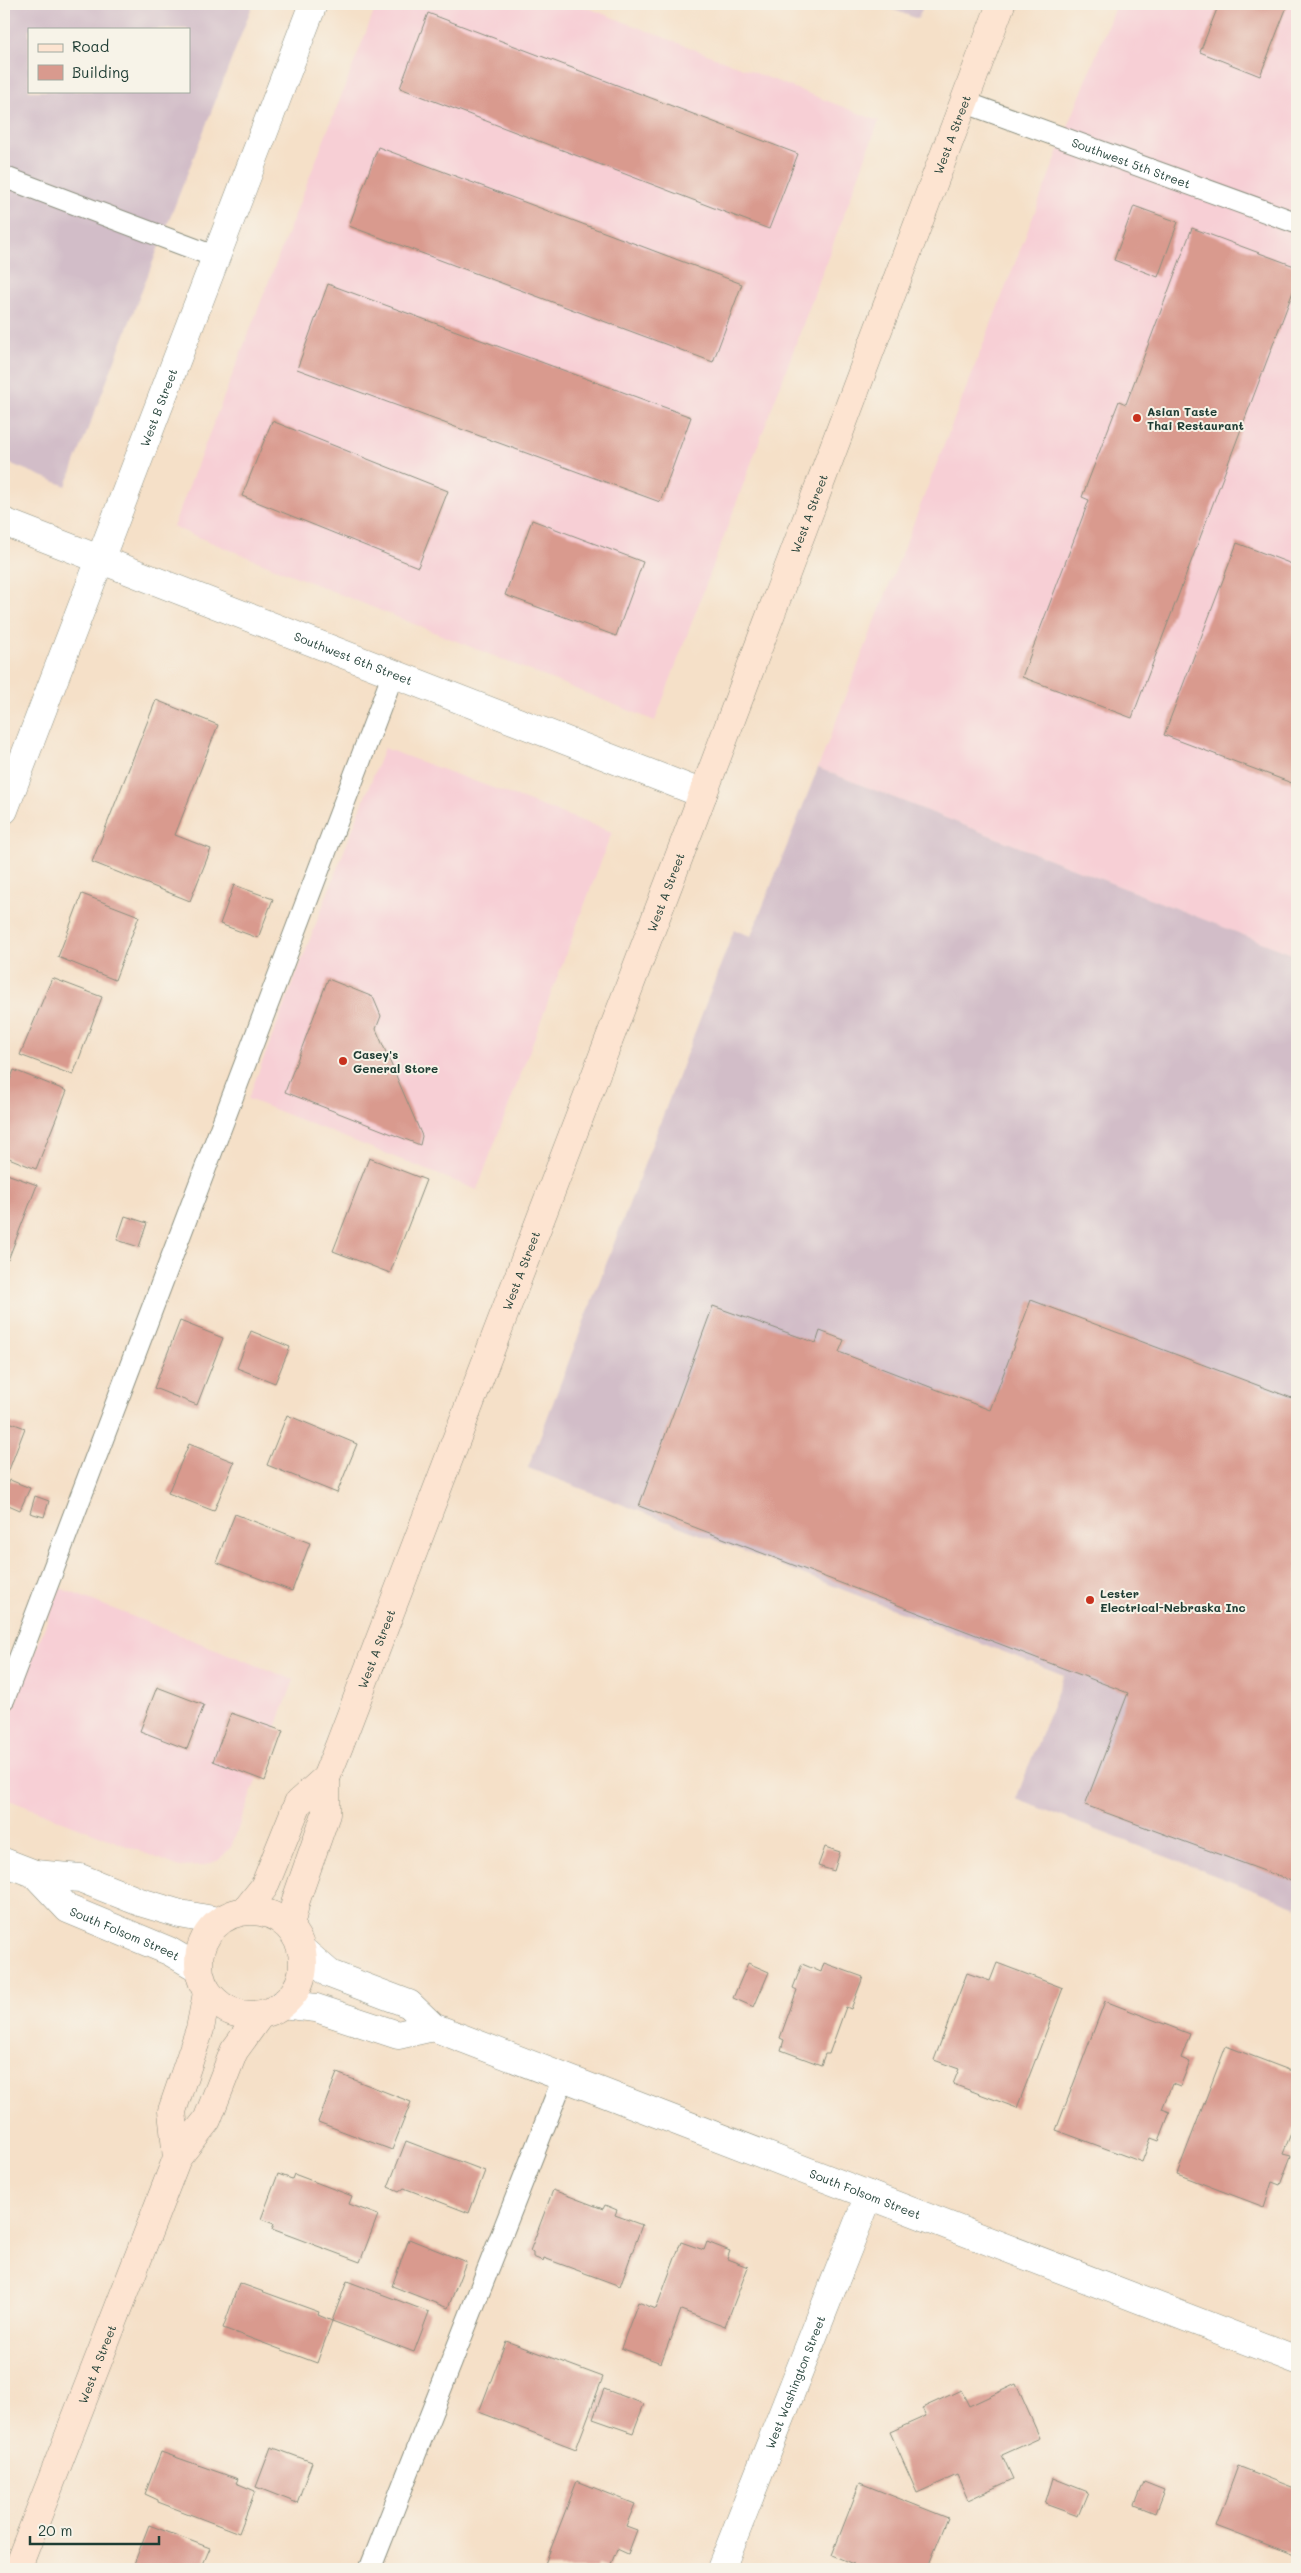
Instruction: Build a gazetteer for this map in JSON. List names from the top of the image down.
{
  "streets": {
    "main road": ["West A Street"],
    "street": [
      "West B Street",
      "Southwest 6th Street",
      "South Folsom Street",
      "West Washington Street"
    ],
    "lane": ["Southwest 5th Street"]
  },
  "crossings": [
    ["West A Street", "Southwest 5th Street"],
    ["West A Street", "Southwest 6th Street"],
    ["West A Street", "South Folsom Street"],
    ["West B Street", "Southwest 6th Street"],
    ["South Folsom Street", "West Washington Street"]
  ],
  "places": ["Asian Taste Thai Restaurant", "Casey's General Store", "Lester Electrical-Nebraska Inc"],
  "legend": ["Road", "Building"],
  "scale_bar": "20 m"
}
